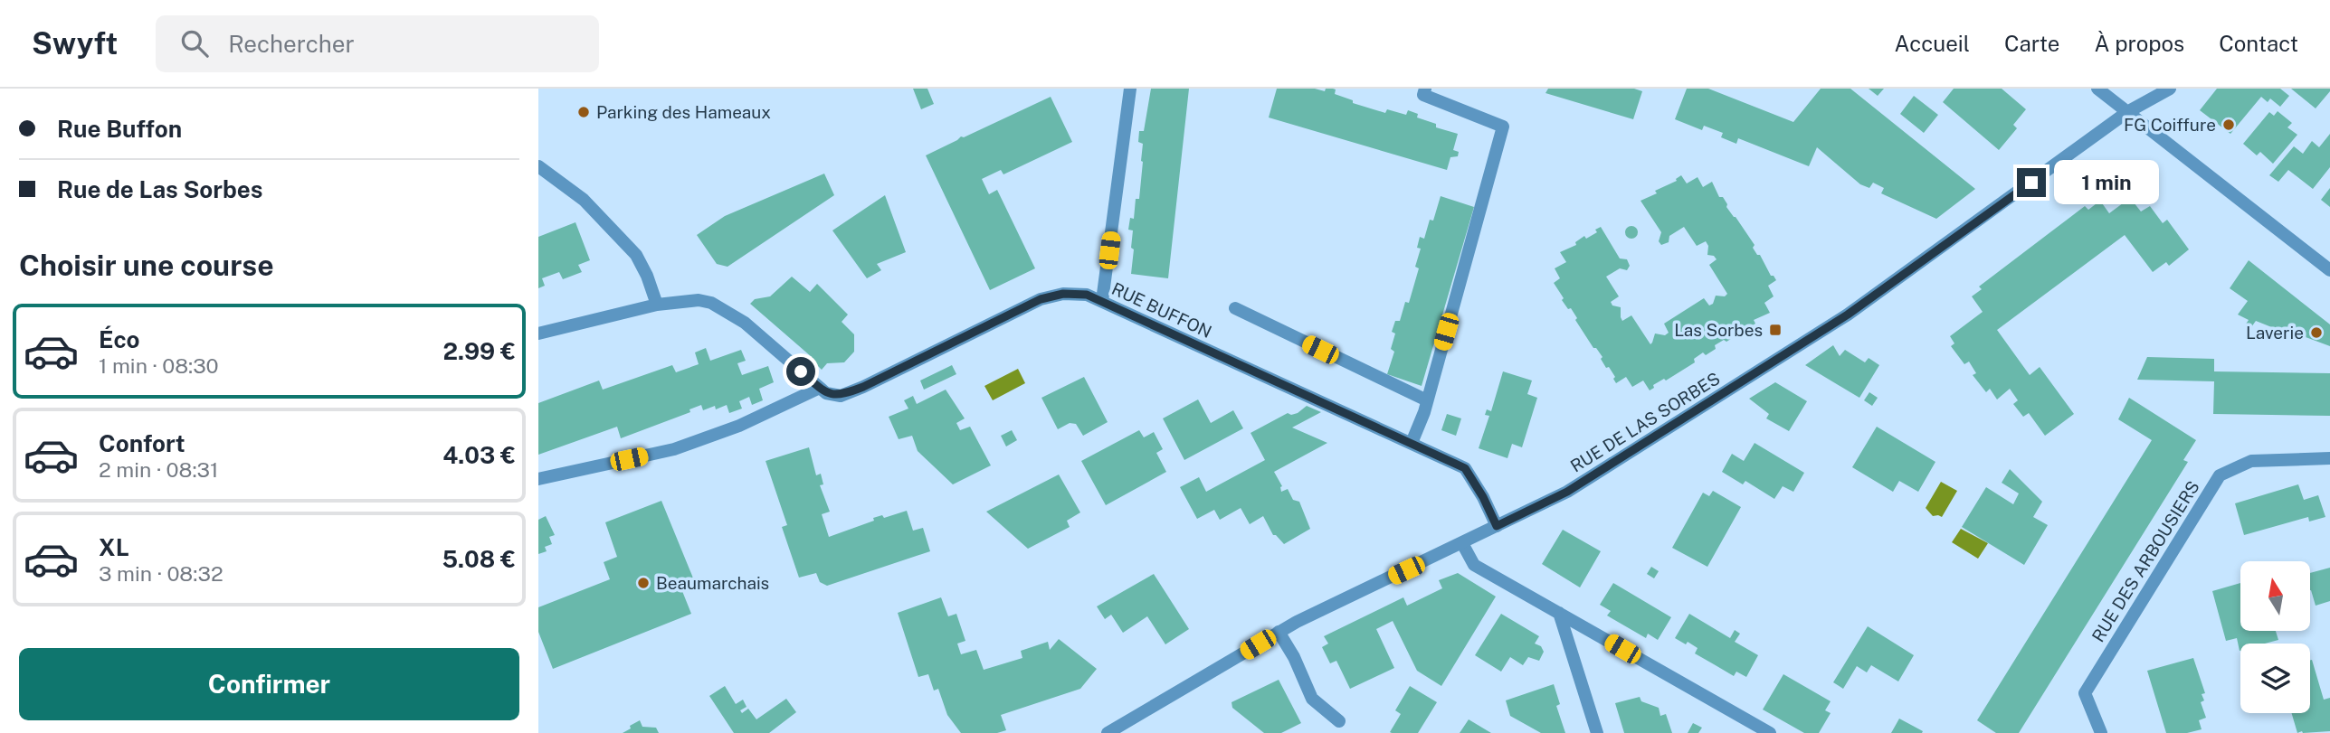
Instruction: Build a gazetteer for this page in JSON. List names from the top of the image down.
{
  "streets": {
    "street": ["RUE BUFFON", "RUE DE LAS SORBES", "RUE DES ARBOUSIERS"]
  },
  "crossings": [
    ["RUE BUFFON", "RUE DE LAS SORBES"]
  ],
  "places": {
    "other": [
      "Parking des Hameaux",
      "FG Coiffure",
      "Laverie",
      "Beaumarchais"
    ],
    "transit": ["Las Sorbes"]
  },
  "north": "top",
  "page": {
    "header": "Swyft",
    "search": "Rechercher",
    "nav": [
      "Accueil",
      "Carte",
      "À propos",
      "Contact"
    ],
    "banner": ["Rue Buffon", "Rue de Las Sorbes"],
    "bubble": "1 min",
    "heading": "Choisir une course",
    "list": [
      {
        "name": "Éco",
        "note": "1 min · 08:30",
        "value": "2.99 €"
      },
      {
        "name": "Confort",
        "note": "2 min · 08:31",
        "value": "4.03 €"
      },
      {
        "name": "XL",
        "note": "3 min · 08:32",
        "value": "5.08 €"
      }
    ],
    "buttons": "Confirmer"
  }
}
